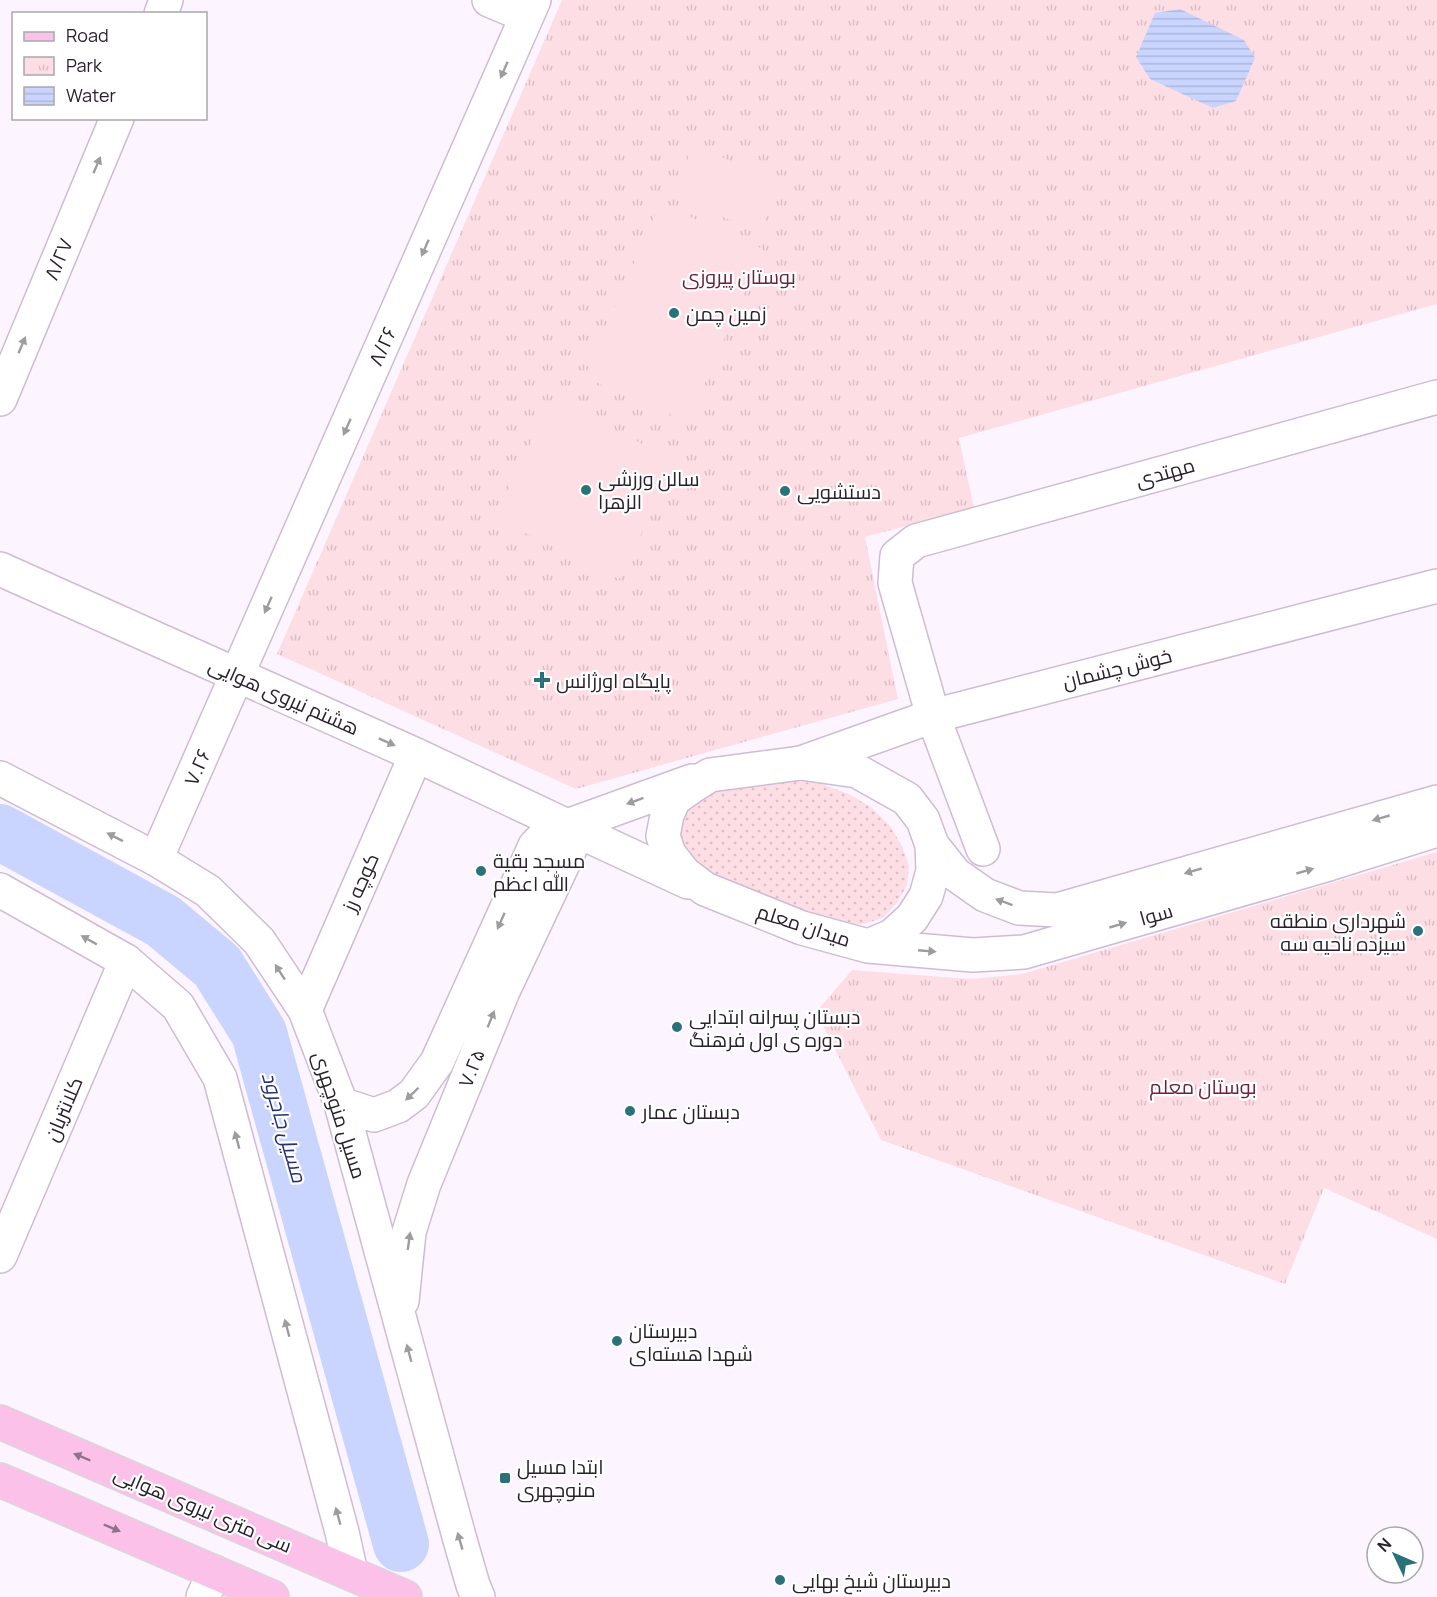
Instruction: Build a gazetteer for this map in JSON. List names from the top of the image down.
{
  "streets": {
    "main road": [
      "۸/۲۷",
      "۸/۲۶",
      "مهتدی",
      "خوش چشمان",
      "هشتم نیروی هوایی",
      "۷.۲۶",
      "کوچه رز",
      "سوا",
      "میدان معلم",
      "۷.۲۵",
      "کلانتریان",
      "مسیل منوچهری",
      "سی متری نیروی هوایی"
    ]
  },
  "crossings": [
    ["۸/۲۶", "هشتم نیروی هوایی"],
    ["۸/۲۶", "۷.۲۶"],
    ["مهتدی", "خوش چشمان"],
    ["خوش چشمان", "میدان معلم"],
    ["هشتم نیروی هوایی", "۷.۲۶"],
    ["هشتم نیروی هوایی", "کوچه رز"],
    ["هشتم نیروی هوایی", "میدان معلم"],
    ["هشتم نیروی هوایی", "۷.۲۵"],
    ["۷.۲۶", "مسیل منوچهری"],
    ["کوچه رز", "مسیل منوچهری"],
    ["سوا", "میدان معلم"],
    ["۷.۲۵", "مسیل منوچهری"]
  ],
  "one_way": ["۸/۲۷", "۸/۲۶", "۷.۲۵"],
  "water": ["مسیل جاجرود"],
  "parks": ["بوستان پیروزی", "بوستان معلم"],
  "places": {
    "other": [
      "زمین چمن",
      "سالن ورزشی الزهرا",
      "دستشویی",
      "مسجد بقیة الله اعظم",
      "شهرداری منطقه سیزده ناحیه سه",
      "دبستان پسرانه ابتدایی دوره ی اول فرهنگ",
      "دبستان عمار",
      "دبیرستان شهدا هسته‌ای",
      "دبیرستان شیخ بهایی"
    ],
    "health": ["پایگاه اورژانس"],
    "transit": ["ابتدا مسیل منوچهری"]
  },
  "legend": ["Road", "Park", "Water"],
  "north": "top left"
}
